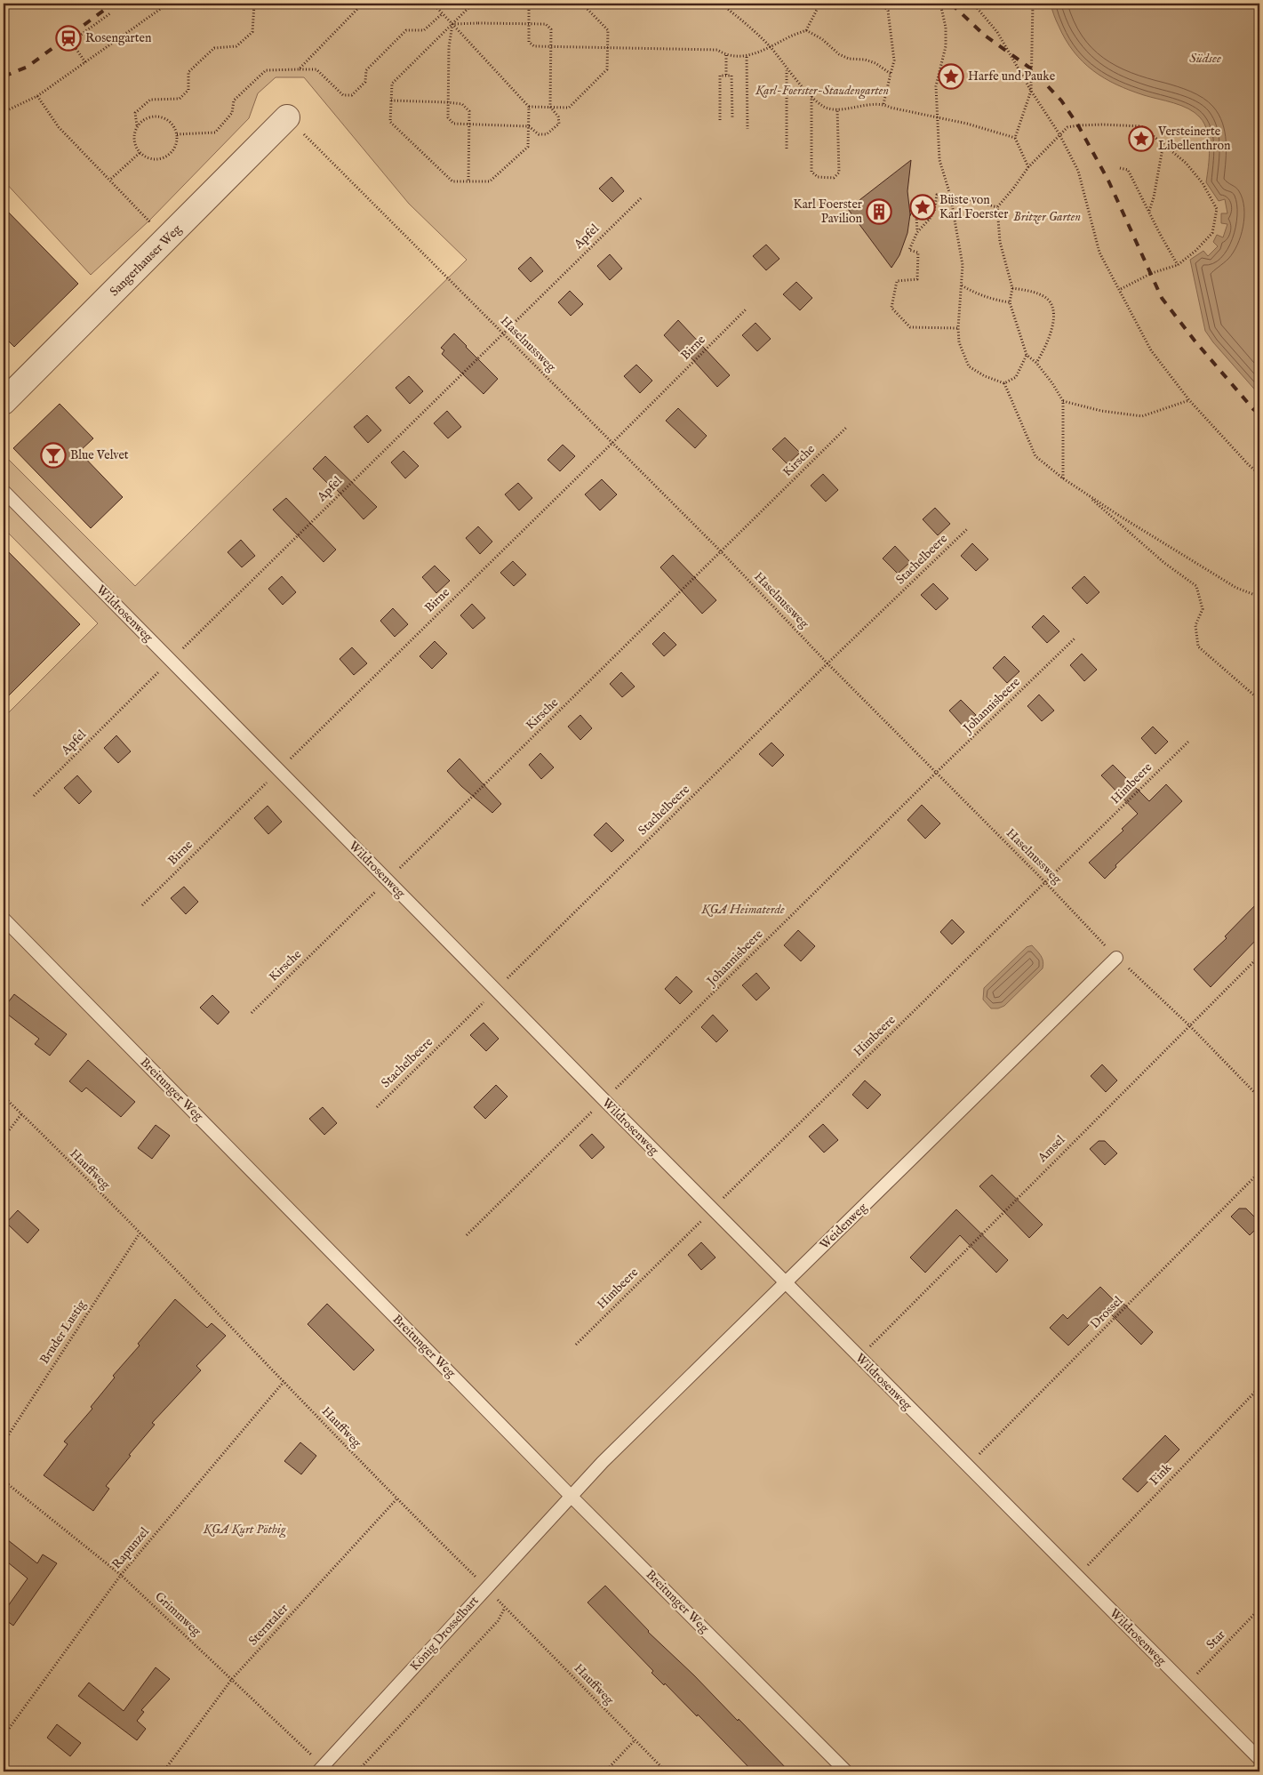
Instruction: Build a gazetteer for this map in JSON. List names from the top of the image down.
{
  "streets": {
    "street": ["Sangerhauser Weg"],
    "lane": [
      "Wildrosenweg",
      "Breitunger Weg",
      "Weidenweg",
      "König Drosselbart"
    ],
    "path": [
      "Apfel",
      "Haselnussweg",
      "Birne",
      "Kirsche",
      "Stachelbeere",
      "Johannisbeere",
      "Himbeere",
      "Amsel",
      "Hauffweg",
      "Drossel",
      "Bruder Lustig",
      "Fink",
      "Rapunzel",
      "Grimmweg",
      "Sterntaler",
      "Star"
    ]
  },
  "crossings": [
    ["Apfel", "Haselnussweg"],
    ["Apfel", "Wildrosenweg"],
    ["Sangerhauser Weg", "Haselnussweg"],
    ["Haselnussweg", "Birne"],
    ["Haselnussweg", "Kirsche"],
    ["Haselnussweg", "Stachelbeere"],
    ["Haselnussweg", "Johannisbeere"],
    ["Haselnussweg", "Himbeere"],
    ["Haselnussweg", "Amsel"],
    ["Haselnussweg", "Weidenweg"],
    ["Birne", "Wildrosenweg"],
    ["Kirsche", "Wildrosenweg"],
    ["Stachelbeere", "Wildrosenweg"],
    ["Wildrosenweg", "Johannisbeere"],
    ["Wildrosenweg", "Himbeere"],
    ["Wildrosenweg", "Amsel"],
    ["Wildrosenweg", "Weidenweg"],
    ["Wildrosenweg", "Drossel"],
    ["Wildrosenweg", "Fink"],
    ["Wildrosenweg", "Star"],
    ["Breitunger Weg", "Weidenweg"],
    ["Breitunger Weg", "König Drosselbart"],
    ["Hauffweg", "Bruder Lustig"],
    ["Hauffweg", "Rapunzel"],
    ["Hauffweg", "Sterntaler"],
    ["Hauffweg", "König Drosselbart"],
    ["Weidenweg", "König Drosselbart"],
    ["Rapunzel", "Grimmweg"],
    ["Grimmweg", "Sterntaler"],
    ["Grimmweg", "König Drosselbart"]
  ],
  "water": ["Südsee"],
  "parks": [
    "Karl-Foerster-Staudengarten",
    "Britzer Garten",
    "KGA Heimaterde",
    "KGA Kurt Pöthig"
  ],
  "places": {
    "station": ["Rosengarten"],
    "place": ["Harfe und Pauke", "Versteinerte Libellenthron", "Büste von Karl Foerster"],
    "building": ["Karl Foerster Pavilion"],
    "bar": ["Blue Velvet"]
  }
}
